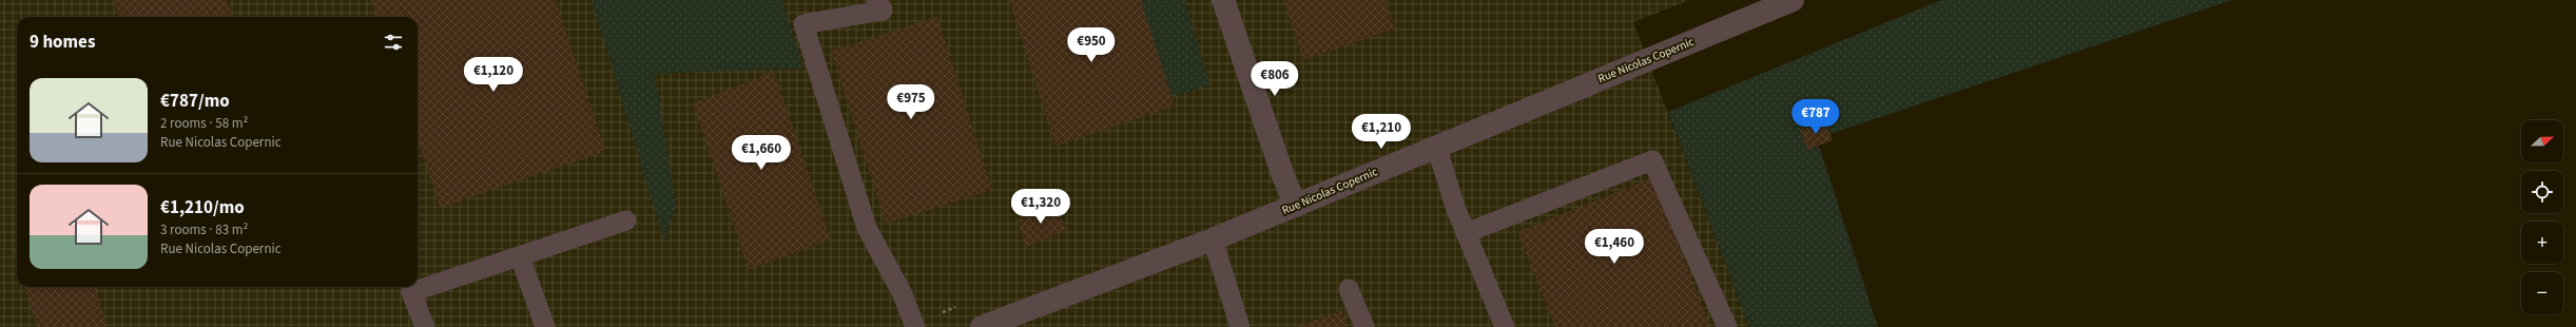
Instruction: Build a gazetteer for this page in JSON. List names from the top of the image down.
{
  "streets": {
    "street": ["Rue Nicolas Copernic"]
  },
  "north": "right",
  "page": {
    "heading": "9 homes",
    "price": [
      "€950",
      "€1,120",
      "€806",
      "€975",
      "€787",
      "€1,210",
      "€1,660",
      "€1,320",
      "€1,460"
    ],
    "list": [
      {
        "name": "€787/mo",
        "note": "2 rooms · 58 m² · Rue Nicolas Copernic"
      },
      {
        "name": "€1,210/mo",
        "note": "3 rooms · 83 m² · Rue Nicolas Copernic"
      }
    ],
    "map_buttons": ["+", "−"]
  }
}
